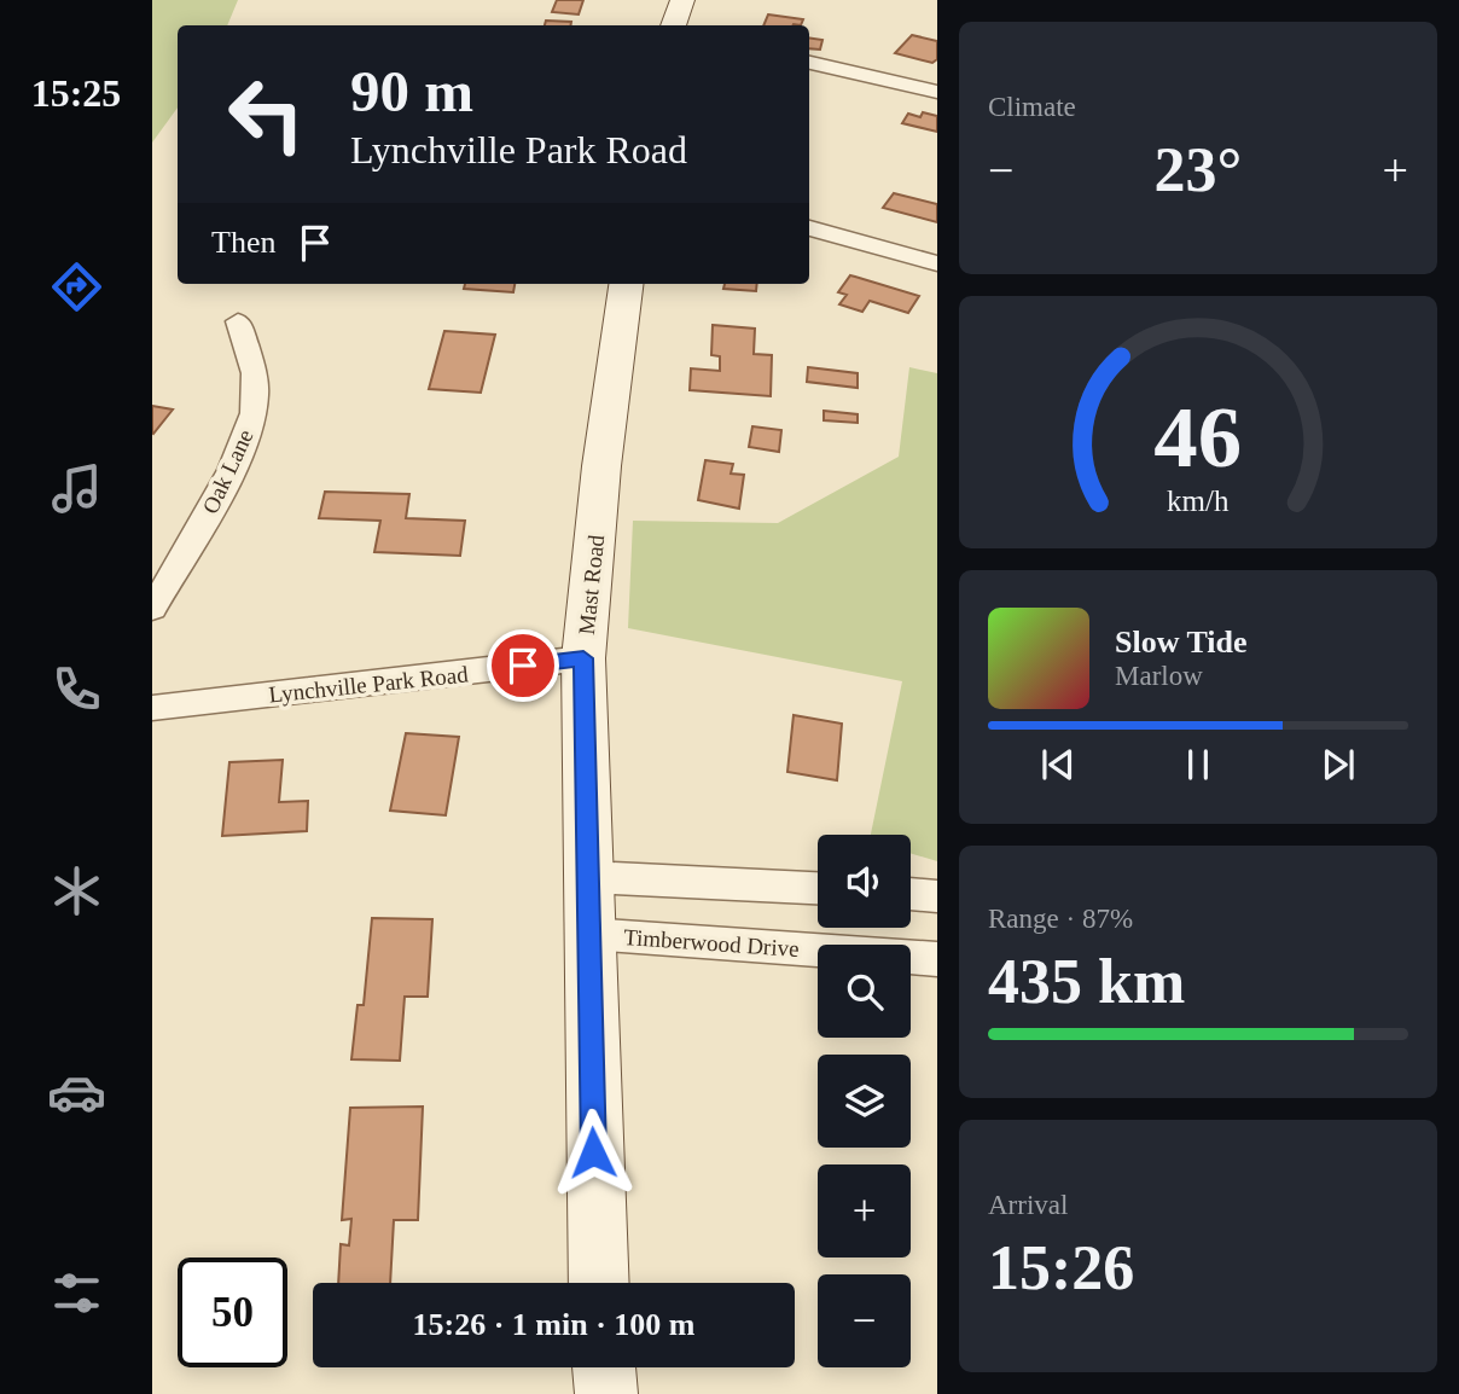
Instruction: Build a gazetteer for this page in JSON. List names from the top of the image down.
{
  "streets": {
    "main road": ["Mast Road"],
    "street": ["Oak Lane", "Lynchville Park Road", "Timberwood Drive"]
  },
  "crossings": [
    ["Mast Road", "Lynchville Park Road"],
    ["Mast Road", "Timberwood Drive"]
  ],
  "page": {
    "tabs": "15:25",
    "tile": [
      "Climate",
      ["Range · 87%", "435 km"],
      ["Arrival", "15:26"]
    ],
    "turn": ["90 m", "Lynchville Park Road"],
    "heat": ["−", "23°", "+"],
    "then": "Then",
    "song": ["Slow Tide", "Marlow"],
    "map_buttons": ["+", "−"],
    "limit": "50",
    "trip": "15:26 · 1 min · 100 m",
    "gauge": ["46", "km/h"]
  }
}
